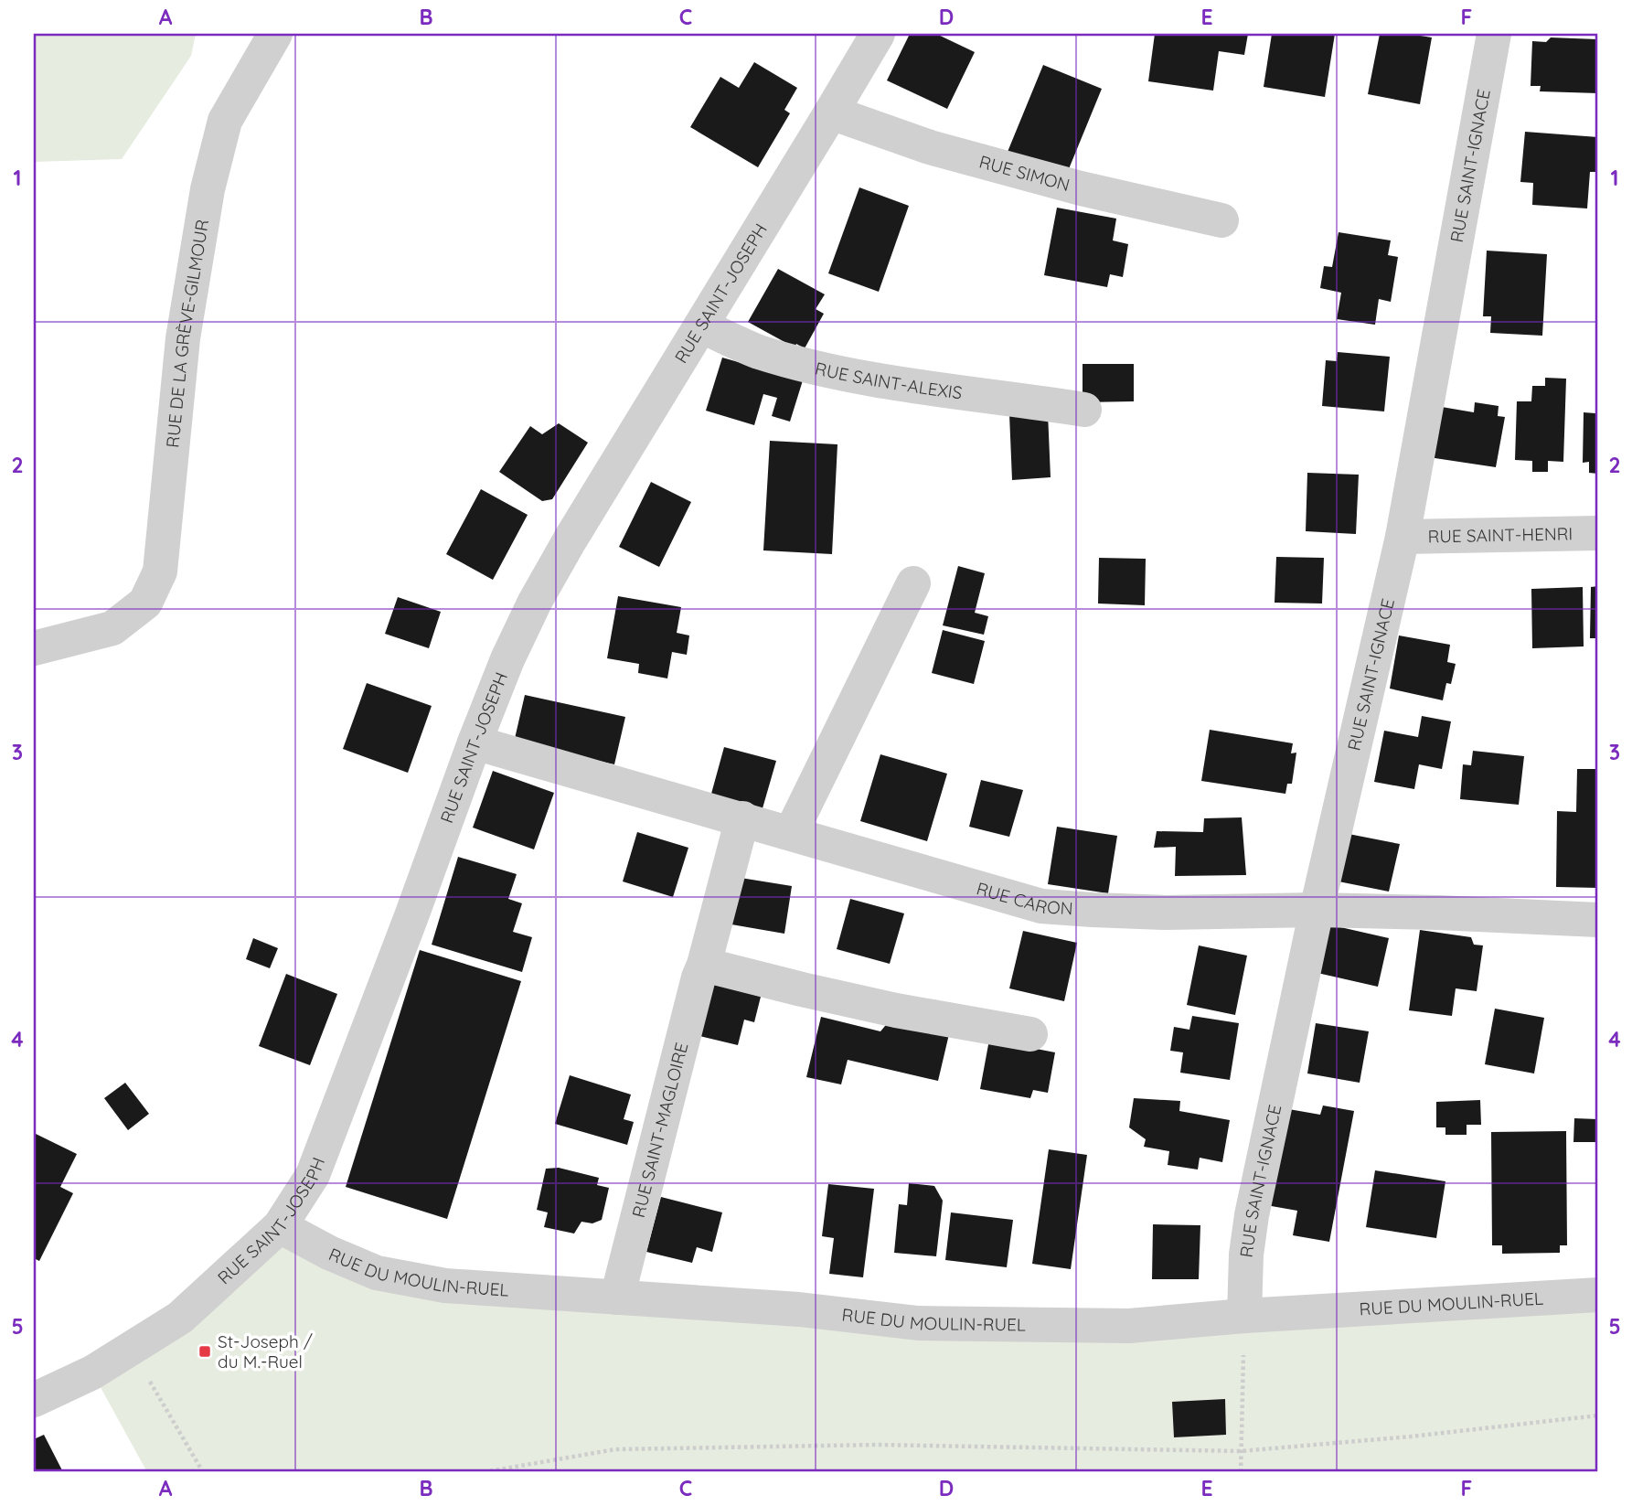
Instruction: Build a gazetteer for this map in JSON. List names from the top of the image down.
{
  "streets": {
    "street": [
      "RUE SAINT-IGNACE",
      "RUE SIMON",
      "RUE SAINT-JOSEPH",
      "RUE DE LA GRÈVE-GILMOUR",
      "RUE SAINT-ALEXIS",
      "RUE SAINT-HENRI",
      "RUE CARON",
      "RUE SAINT-MAGLOIRE",
      "RUE DU MOULIN-RUEL"
    ]
  },
  "crossings": [
    ["RUE SAINT-IGNACE", "RUE SAINT-HENRI"],
    ["RUE SAINT-IGNACE", "RUE CARON"],
    ["RUE SAINT-IGNACE", "RUE DU MOULIN-RUEL"],
    ["RUE SIMON", "RUE SAINT-JOSEPH"],
    ["RUE SAINT-JOSEPH", "RUE SAINT-ALEXIS"],
    ["RUE SAINT-JOSEPH", "RUE CARON"],
    ["RUE SAINT-JOSEPH", "RUE DU MOULIN-RUEL"],
    ["RUE CARON", "RUE SAINT-MAGLOIRE"],
    ["RUE SAINT-MAGLOIRE", "RUE DU MOULIN-RUEL"]
  ],
  "places": {
    "transit": ["St-Joseph / du M.-Ruel"]
  },
  "grid": {
    "columns": [
      "A",
      "B",
      "C",
      "D",
      "E",
      "F"
    ],
    "rows": [
      "1",
      "2",
      "3",
      "4",
      "5"
    ]
  }
}
